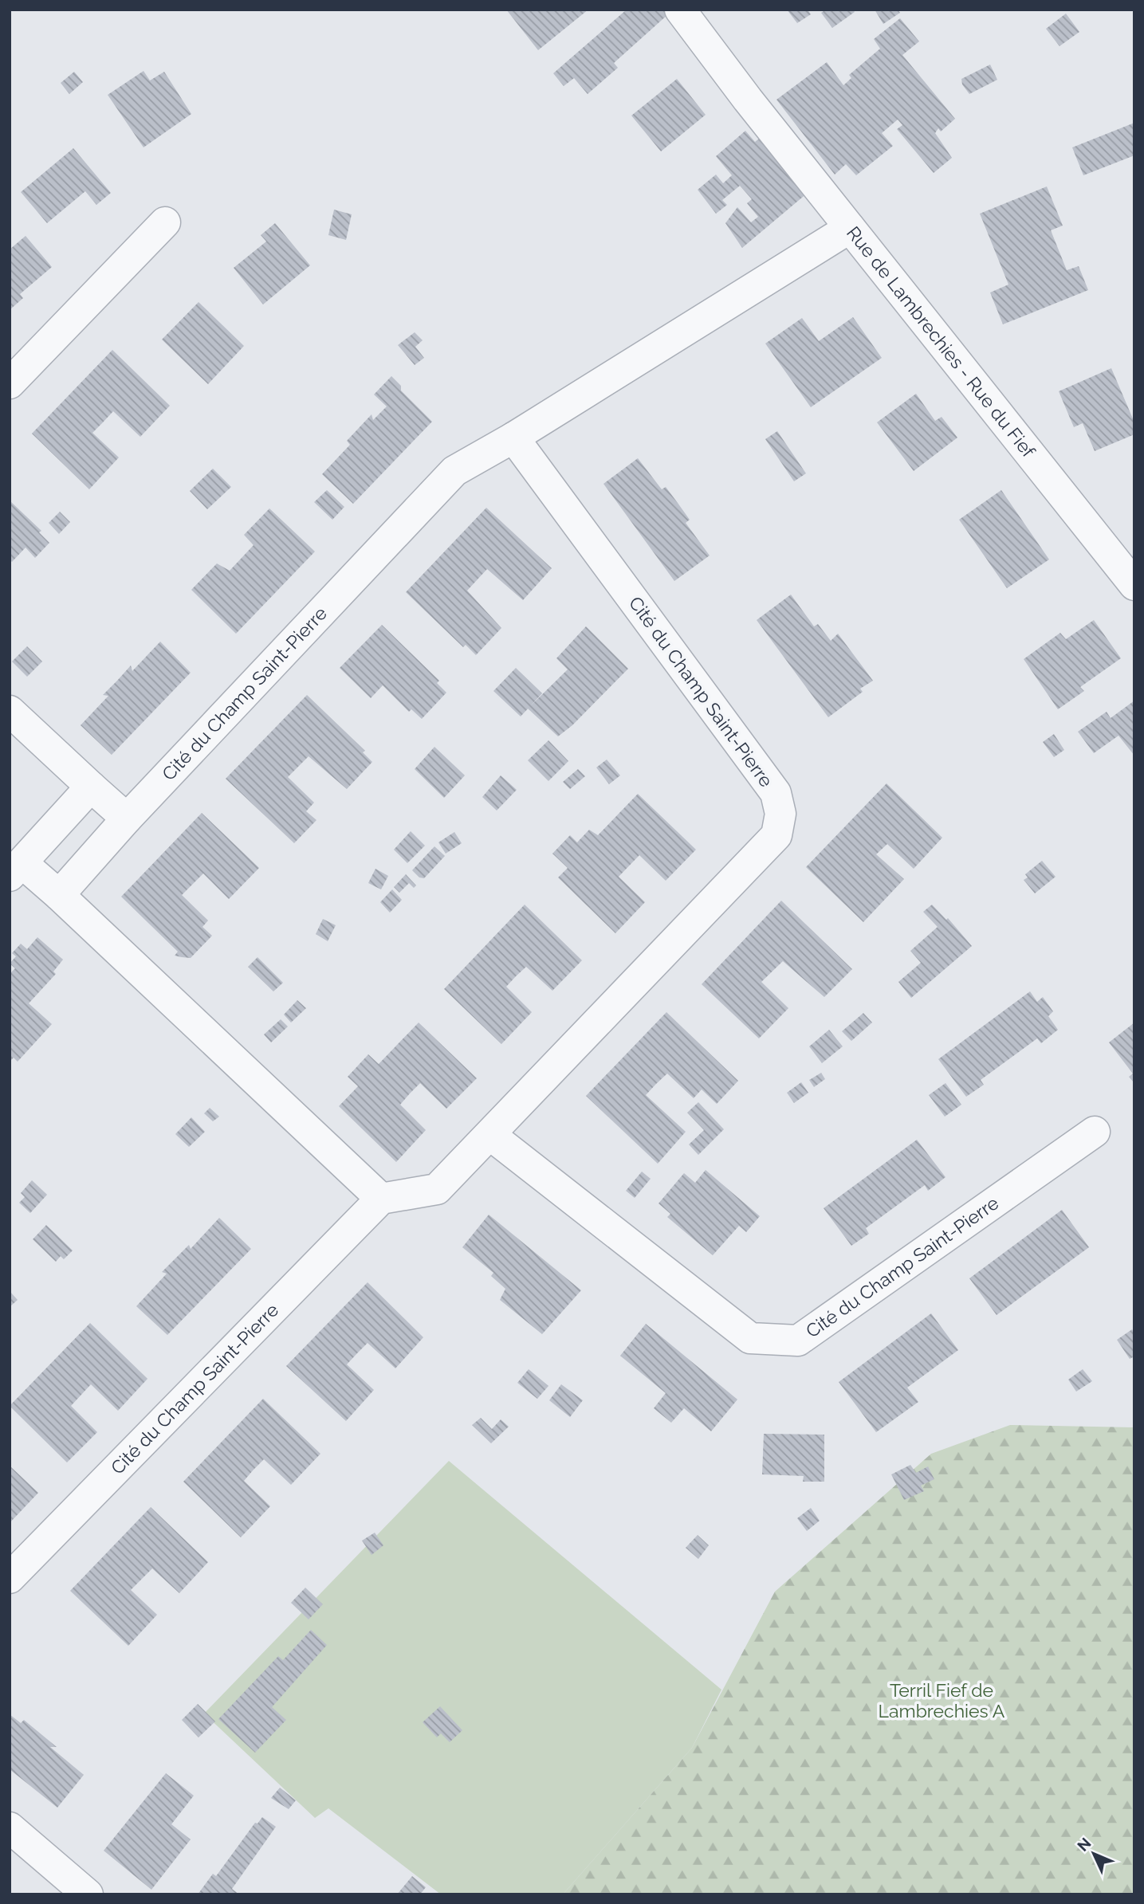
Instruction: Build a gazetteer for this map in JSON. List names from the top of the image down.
{
  "streets": {
    "street": ["Rue de Lambrechies - Rue du Fief", "Cité du Champ Saint-Pierre"]
  },
  "crossings": [
    ["Rue de Lambrechies - Rue du Fief", "Cité du Champ Saint-Pierre"]
  ],
  "parks": ["Terril Fief de Lambrechies A"],
  "north": "top left"
}
